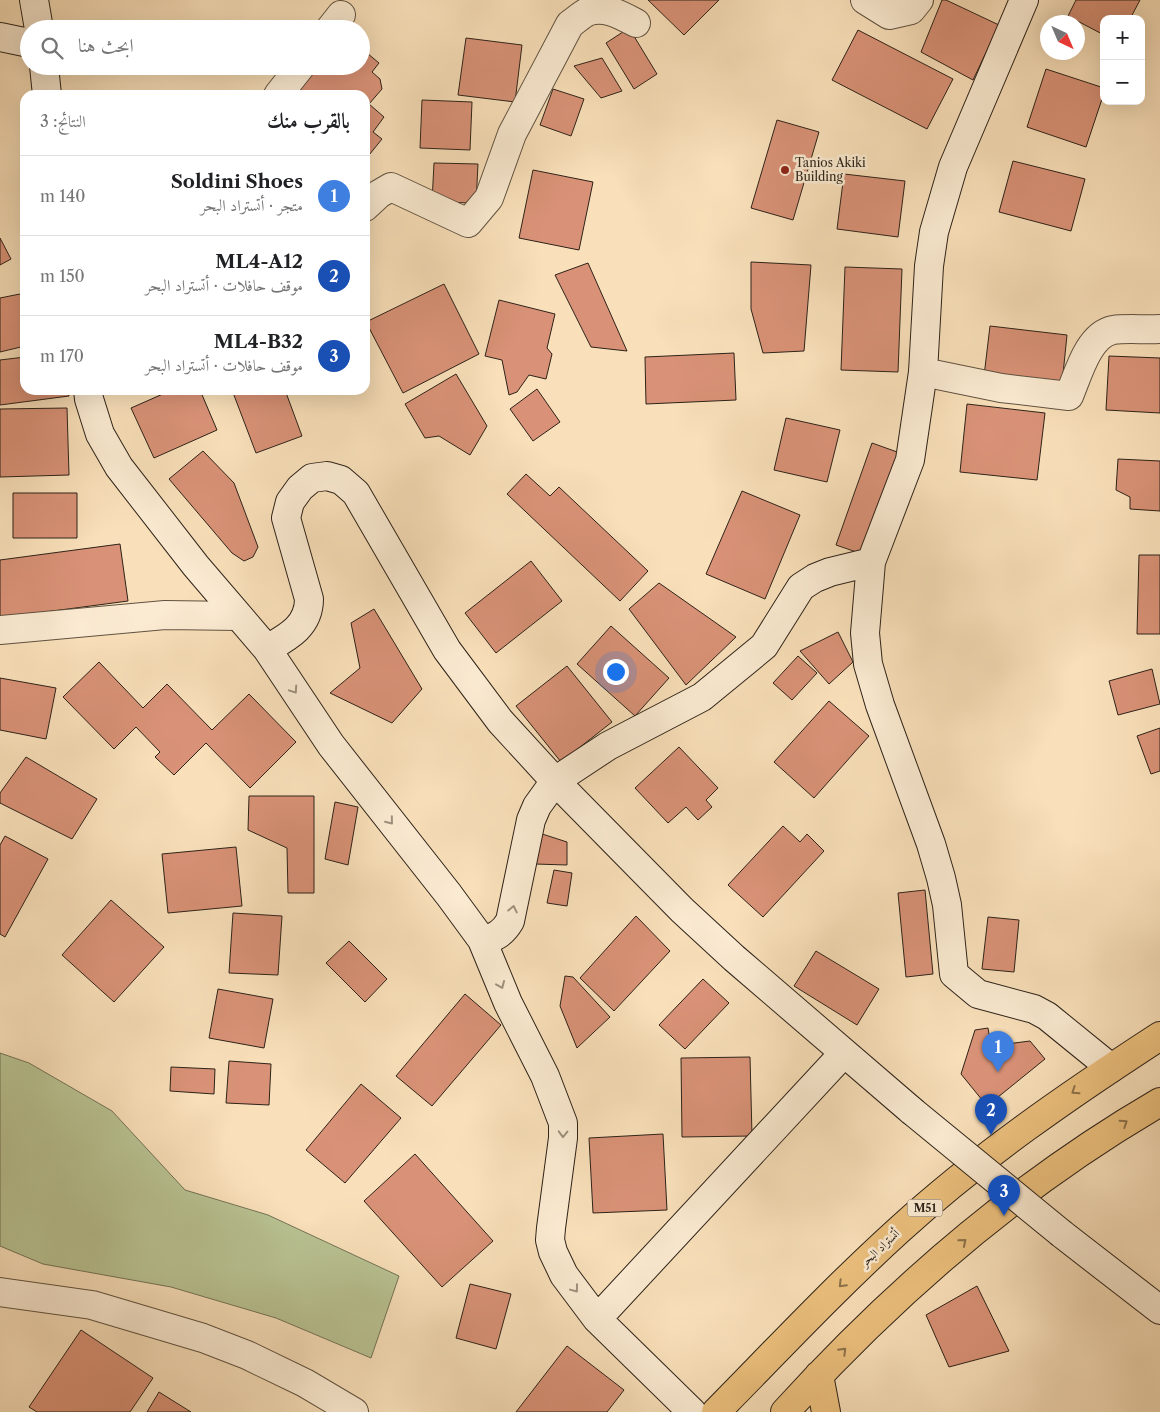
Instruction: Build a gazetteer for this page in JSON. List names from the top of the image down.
{
  "streets": {
    "highway": ["M51", "أتستراد البحر"]
  },
  "places": ["Tanios Akiki Building"],
  "north": "bottom right",
  "page": {
    "map_buttons": ["+", "−"],
    "search": "ابحث هنا",
    "heading": ["بالقرب منك", "النتائج: 3"],
    "list": [
      {
        "mark": "1",
        "name": "Soldini Shoes",
        "note": "متجر · أتستراد البحر",
        "value": "140 m"
      },
      {
        "mark": "2",
        "name": "ML4-A12",
        "note": "موقف حافلات · أتستراد البحر",
        "value": "150 m"
      },
      {
        "mark": "3",
        "name": "ML4-B32",
        "note": "موقف حافلات · أتستراد البحر",
        "value": "170 m"
      }
    ],
    "pins": ["1", "2", "3"]
  }
}
